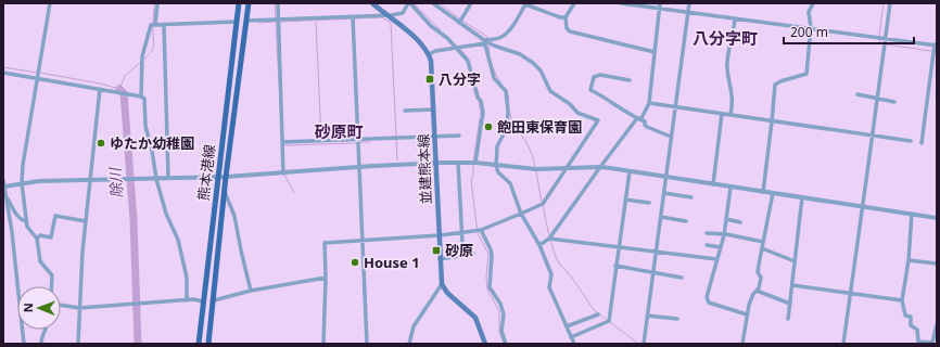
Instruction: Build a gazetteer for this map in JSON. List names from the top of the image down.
{
  "streets": {
    "main road": ["並建熊本線", "熊本港線"]
  },
  "districts": ["八分字町", "砂原町"],
  "water": ["除川"],
  "places": {
    "transit": ["八分字", "砂原"],
    "other": ["飽田東保育園", "ゆたか幼稚園", "House 1"]
  },
  "scale_bar": "200 m",
  "north": "left"
}
